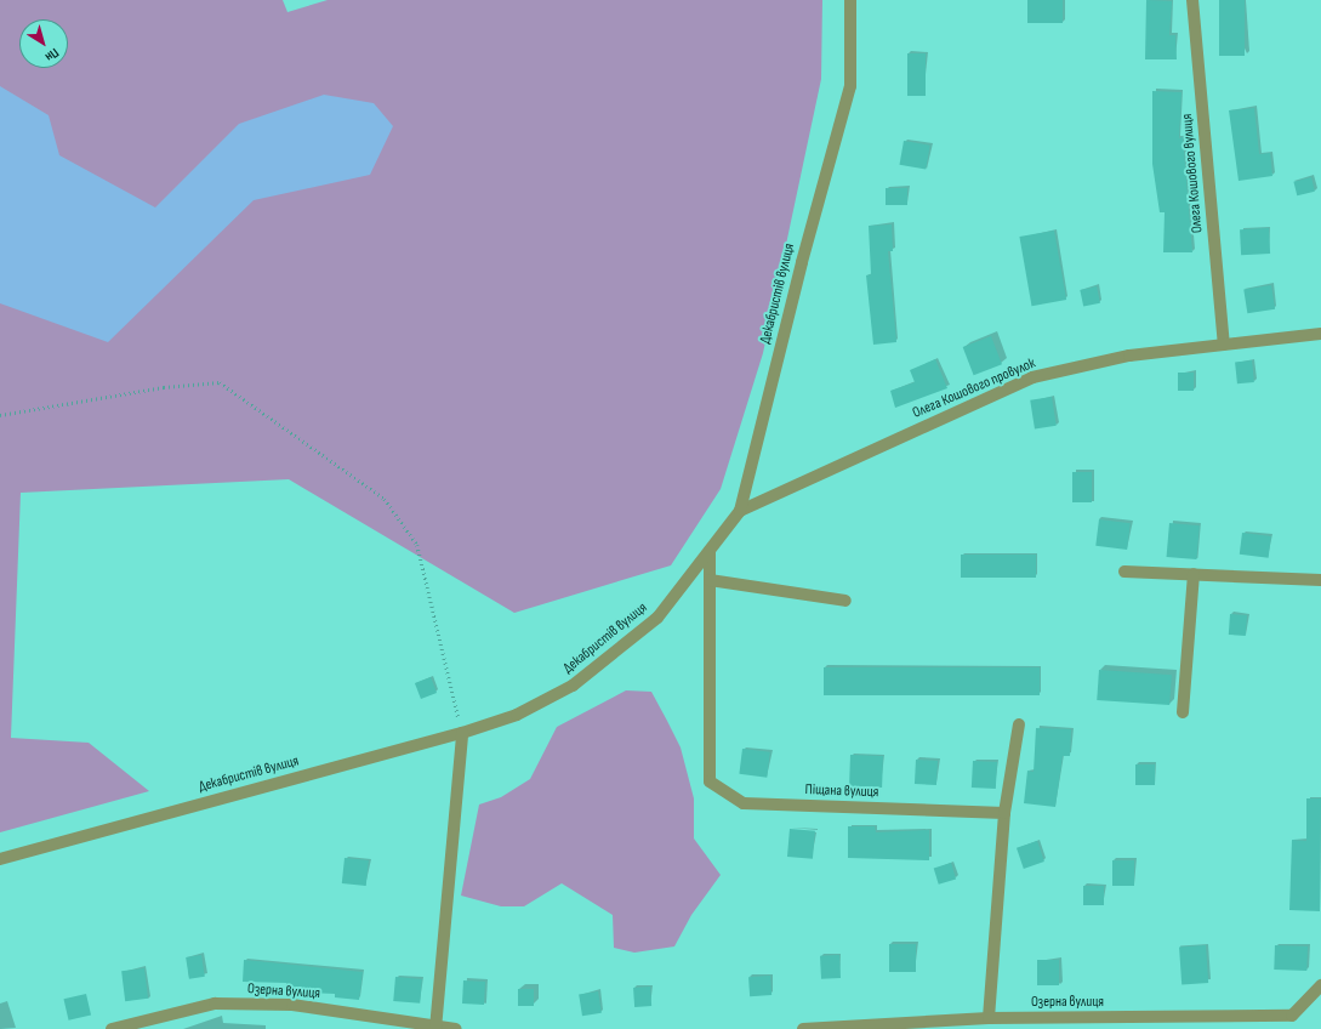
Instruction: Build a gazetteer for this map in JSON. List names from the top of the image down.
{
  "streets": {
    "street": [
      "Олега Кошового вулиця",
      "Декабристів вулиця",
      "Олега Кошового провулок",
      "Піщана вулиця",
      "Озерна вулиця"
    ]
  },
  "crossings": [
    ["Олега Кошового вулиця", "Олега Кошового провулок"],
    ["Декабристів вулиця", "Олега Кошового провулок"],
    ["Декабристів вулиця", "Піщана вулиця"]
  ],
  "north": "bottom right"
}
